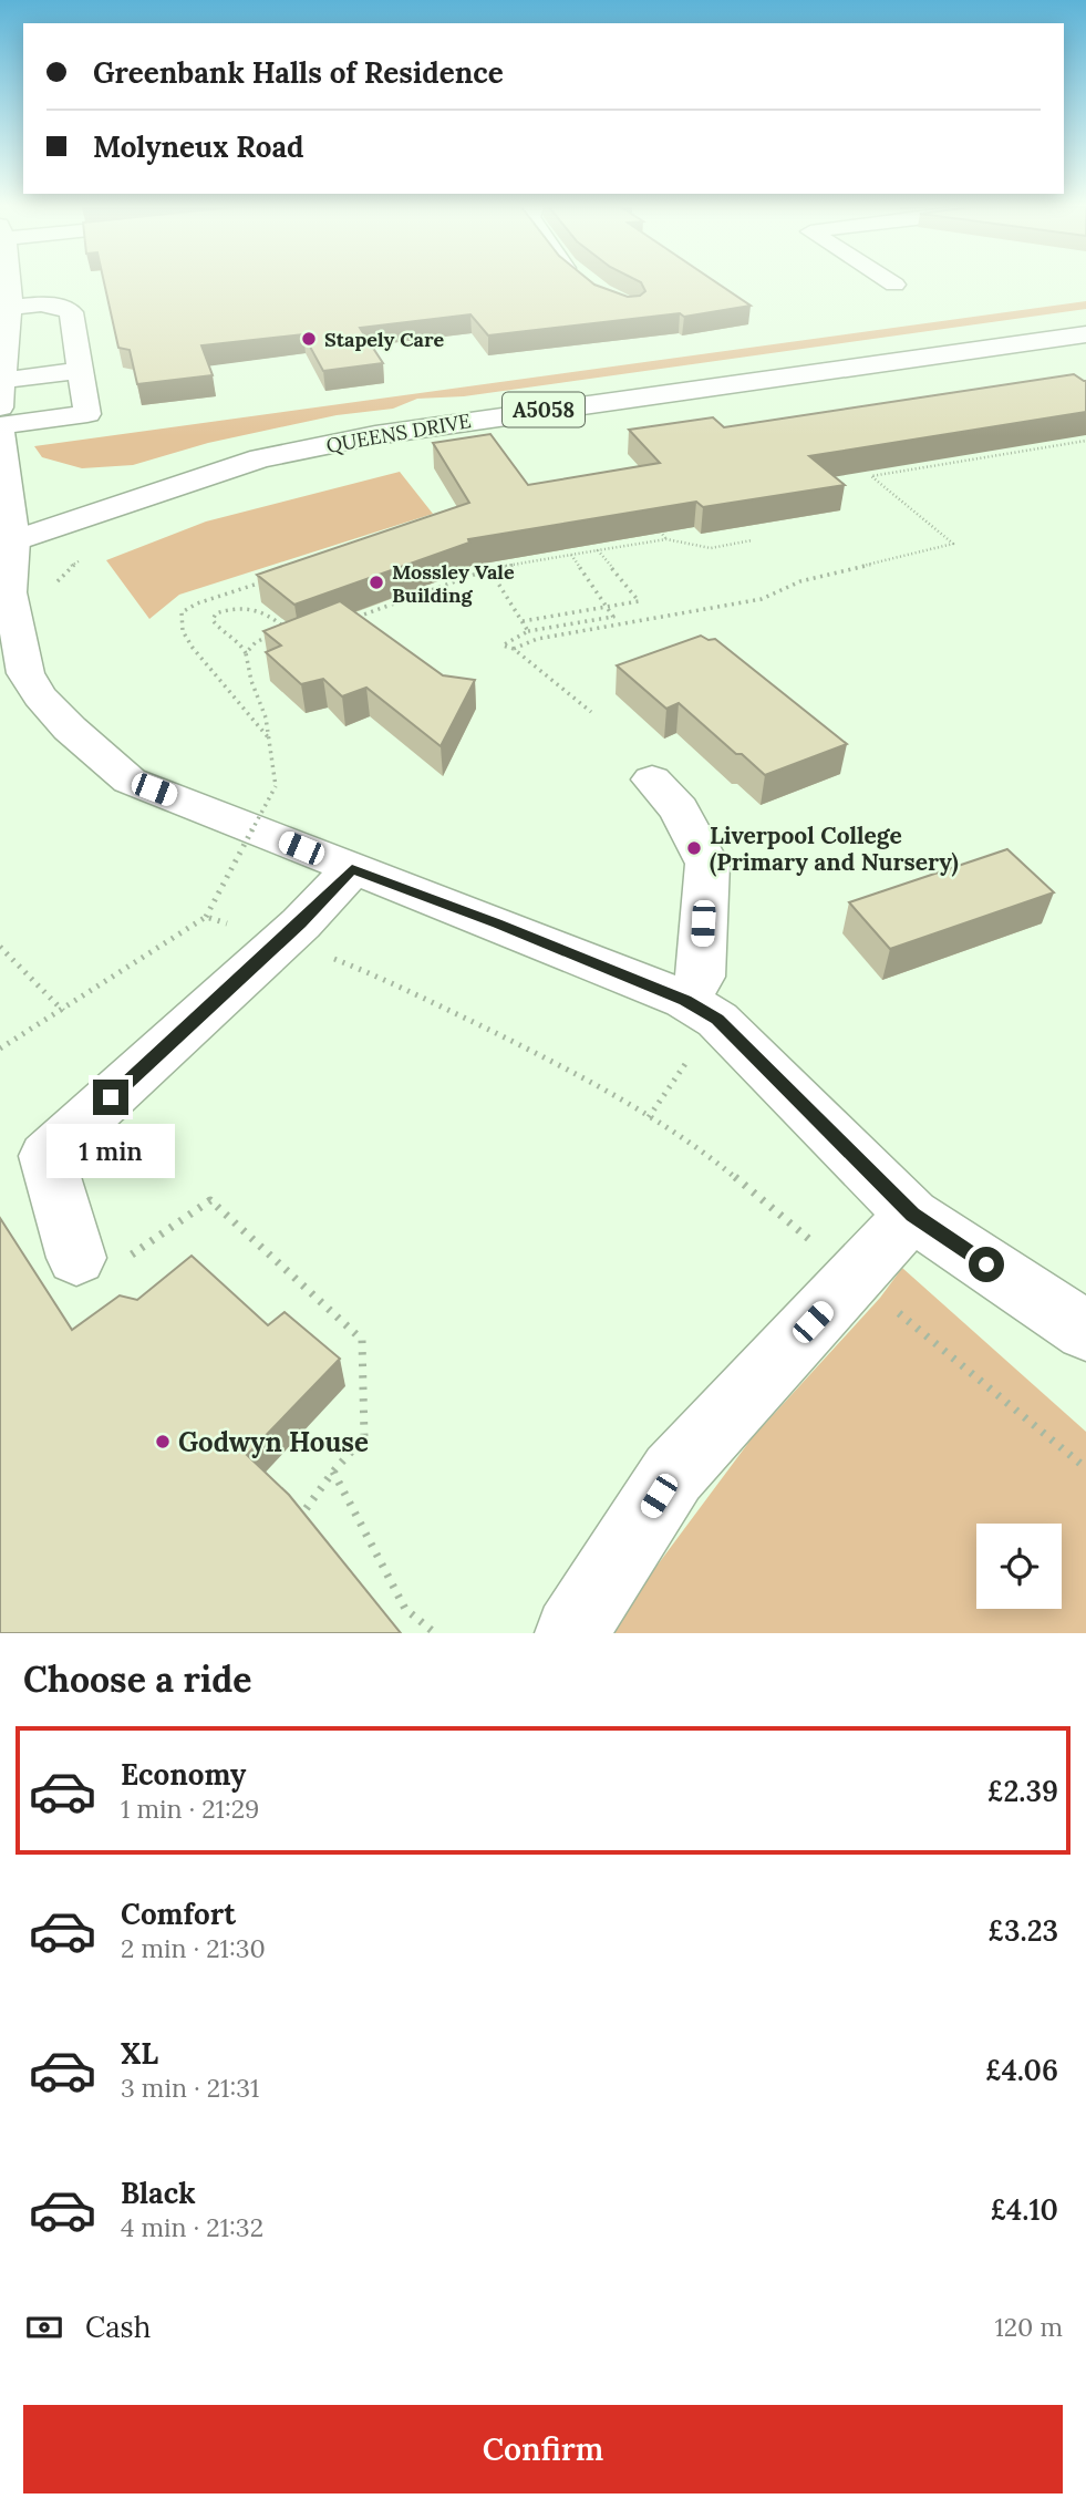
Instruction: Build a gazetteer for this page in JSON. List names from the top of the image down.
{
  "streets": {
    "street": ["A5058", "QUEENS DRIVE"]
  },
  "places": [
    "Stapely Care",
    "Mossley Vale Building",
    "Liverpool College (Primary and Nursery)",
    "Godwyn House"
  ],
  "page": {
    "banner": ["Greenbank Halls of Residence", "Molyneux Road"],
    "bubble": "1 min",
    "heading": "Choose a ride",
    "list": [
      {
        "name": "Economy",
        "note": "1 min · 21:29",
        "value": "£2.39"
      },
      {
        "name": "Comfort",
        "note": "2 min · 21:30",
        "value": "£3.23"
      },
      {
        "name": "XL",
        "note": "3 min · 21:31",
        "value": "£4.06"
      },
      {
        "name": "Black",
        "note": "4 min · 21:32",
        "value": "£4.10"
      }
    ],
    "pay": ["Cash", "120 m"],
    "buttons": "Confirm"
  }
}
